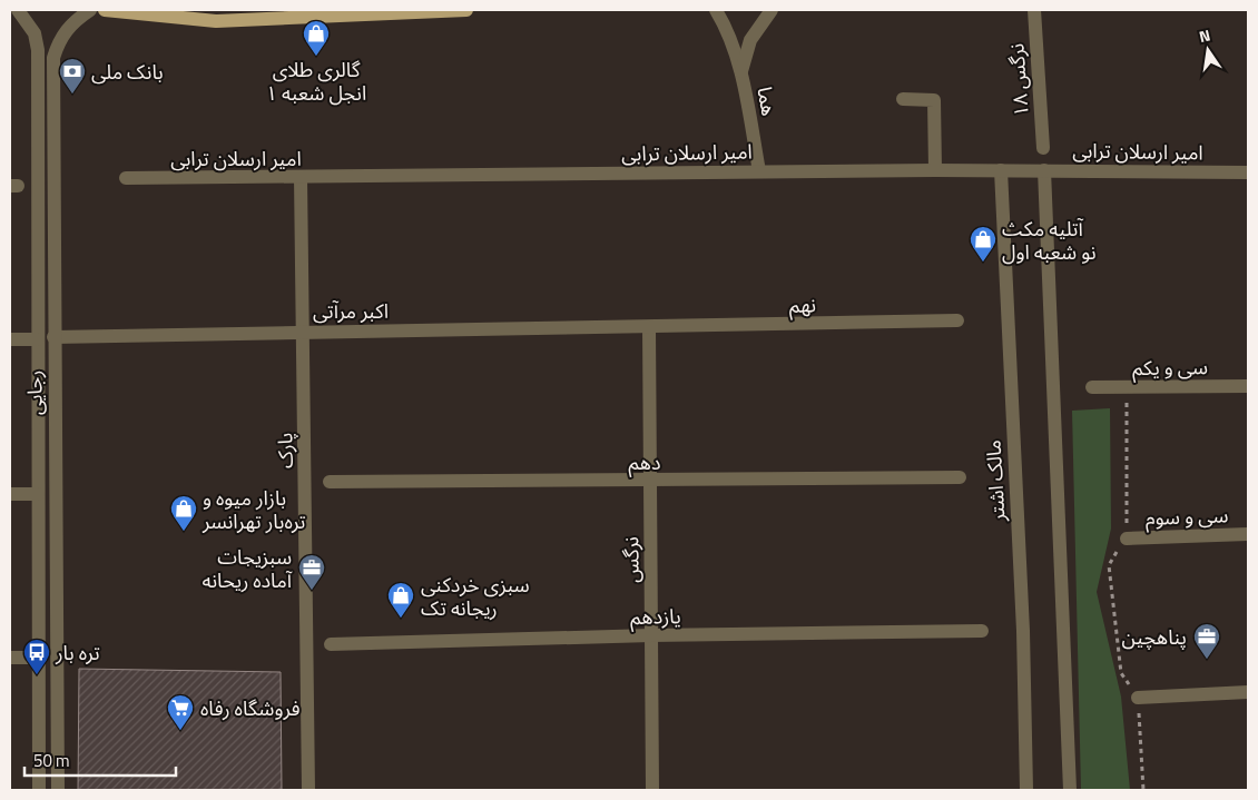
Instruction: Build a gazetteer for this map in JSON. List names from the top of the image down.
{
  "streets": {
    "street": [
      "نرگس ۱۸",
      "هما",
      "امیر ارسلان ترابی",
      "نهم",
      "اکبر مرآتی",
      "سی و یکم",
      "رجایی",
      "پارک",
      "دهم",
      "مالک اشتر",
      "سی و سوم",
      "نرگس",
      "یازدهم"
    ]
  },
  "crossings": [
    ["هما", "امیر ارسلان ترابی"],
    ["امیر ارسلان ترابی", "پارک"],
    ["امیر ارسلان ترابی", "مالک اشتر"],
    ["نهم", "اکبر مرآتی"],
    ["نهم", "نرگس"],
    ["اکبر مرآتی", "رجایی"],
    ["اکبر مرآتی", "پارک"],
    ["اکبر مرآتی", "نرگس"],
    ["دهم", "نرگس"],
    ["نرگس", "یازدهم"]
  ],
  "places": {
    "shop": [
      "گالری طلای انجل شعبه ۱",
      "آتلیه مکث نو شعبه اول",
      "بازار میوه و تره‌بار تهرانسر",
      "سبزی خردکنی ریجانه تک"
    ],
    "bank": ["بانک ملی"],
    "office": ["سبزیجات آماده ریحانه", "پناهچین"],
    "bus stop": ["تره بار"],
    "supermarket": ["فروشگاه رفاه"]
  },
  "scale_bar": "50 m",
  "north": "top"
}
